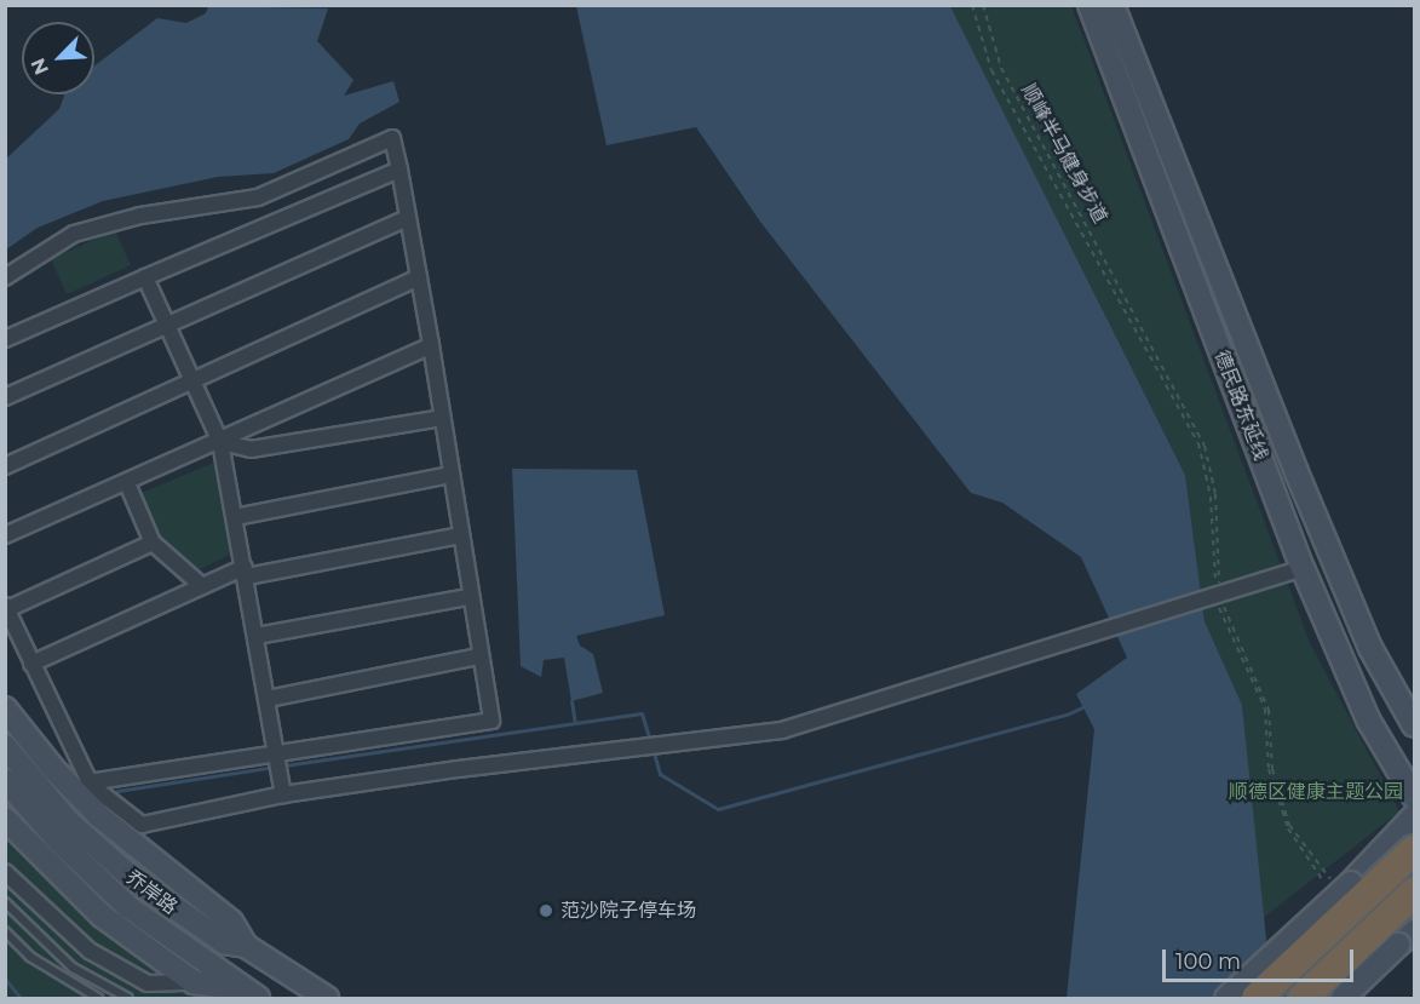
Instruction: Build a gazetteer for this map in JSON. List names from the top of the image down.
{
  "streets": {
    "street": ["德民路东延线", "乔岸路"],
    "path": ["顺峰半马健身步道"]
  },
  "parks": ["顺德区健康主题公园"],
  "places": ["范沙院子停车场"],
  "scale_bar": "100 m",
  "north": "bottom left"
}
